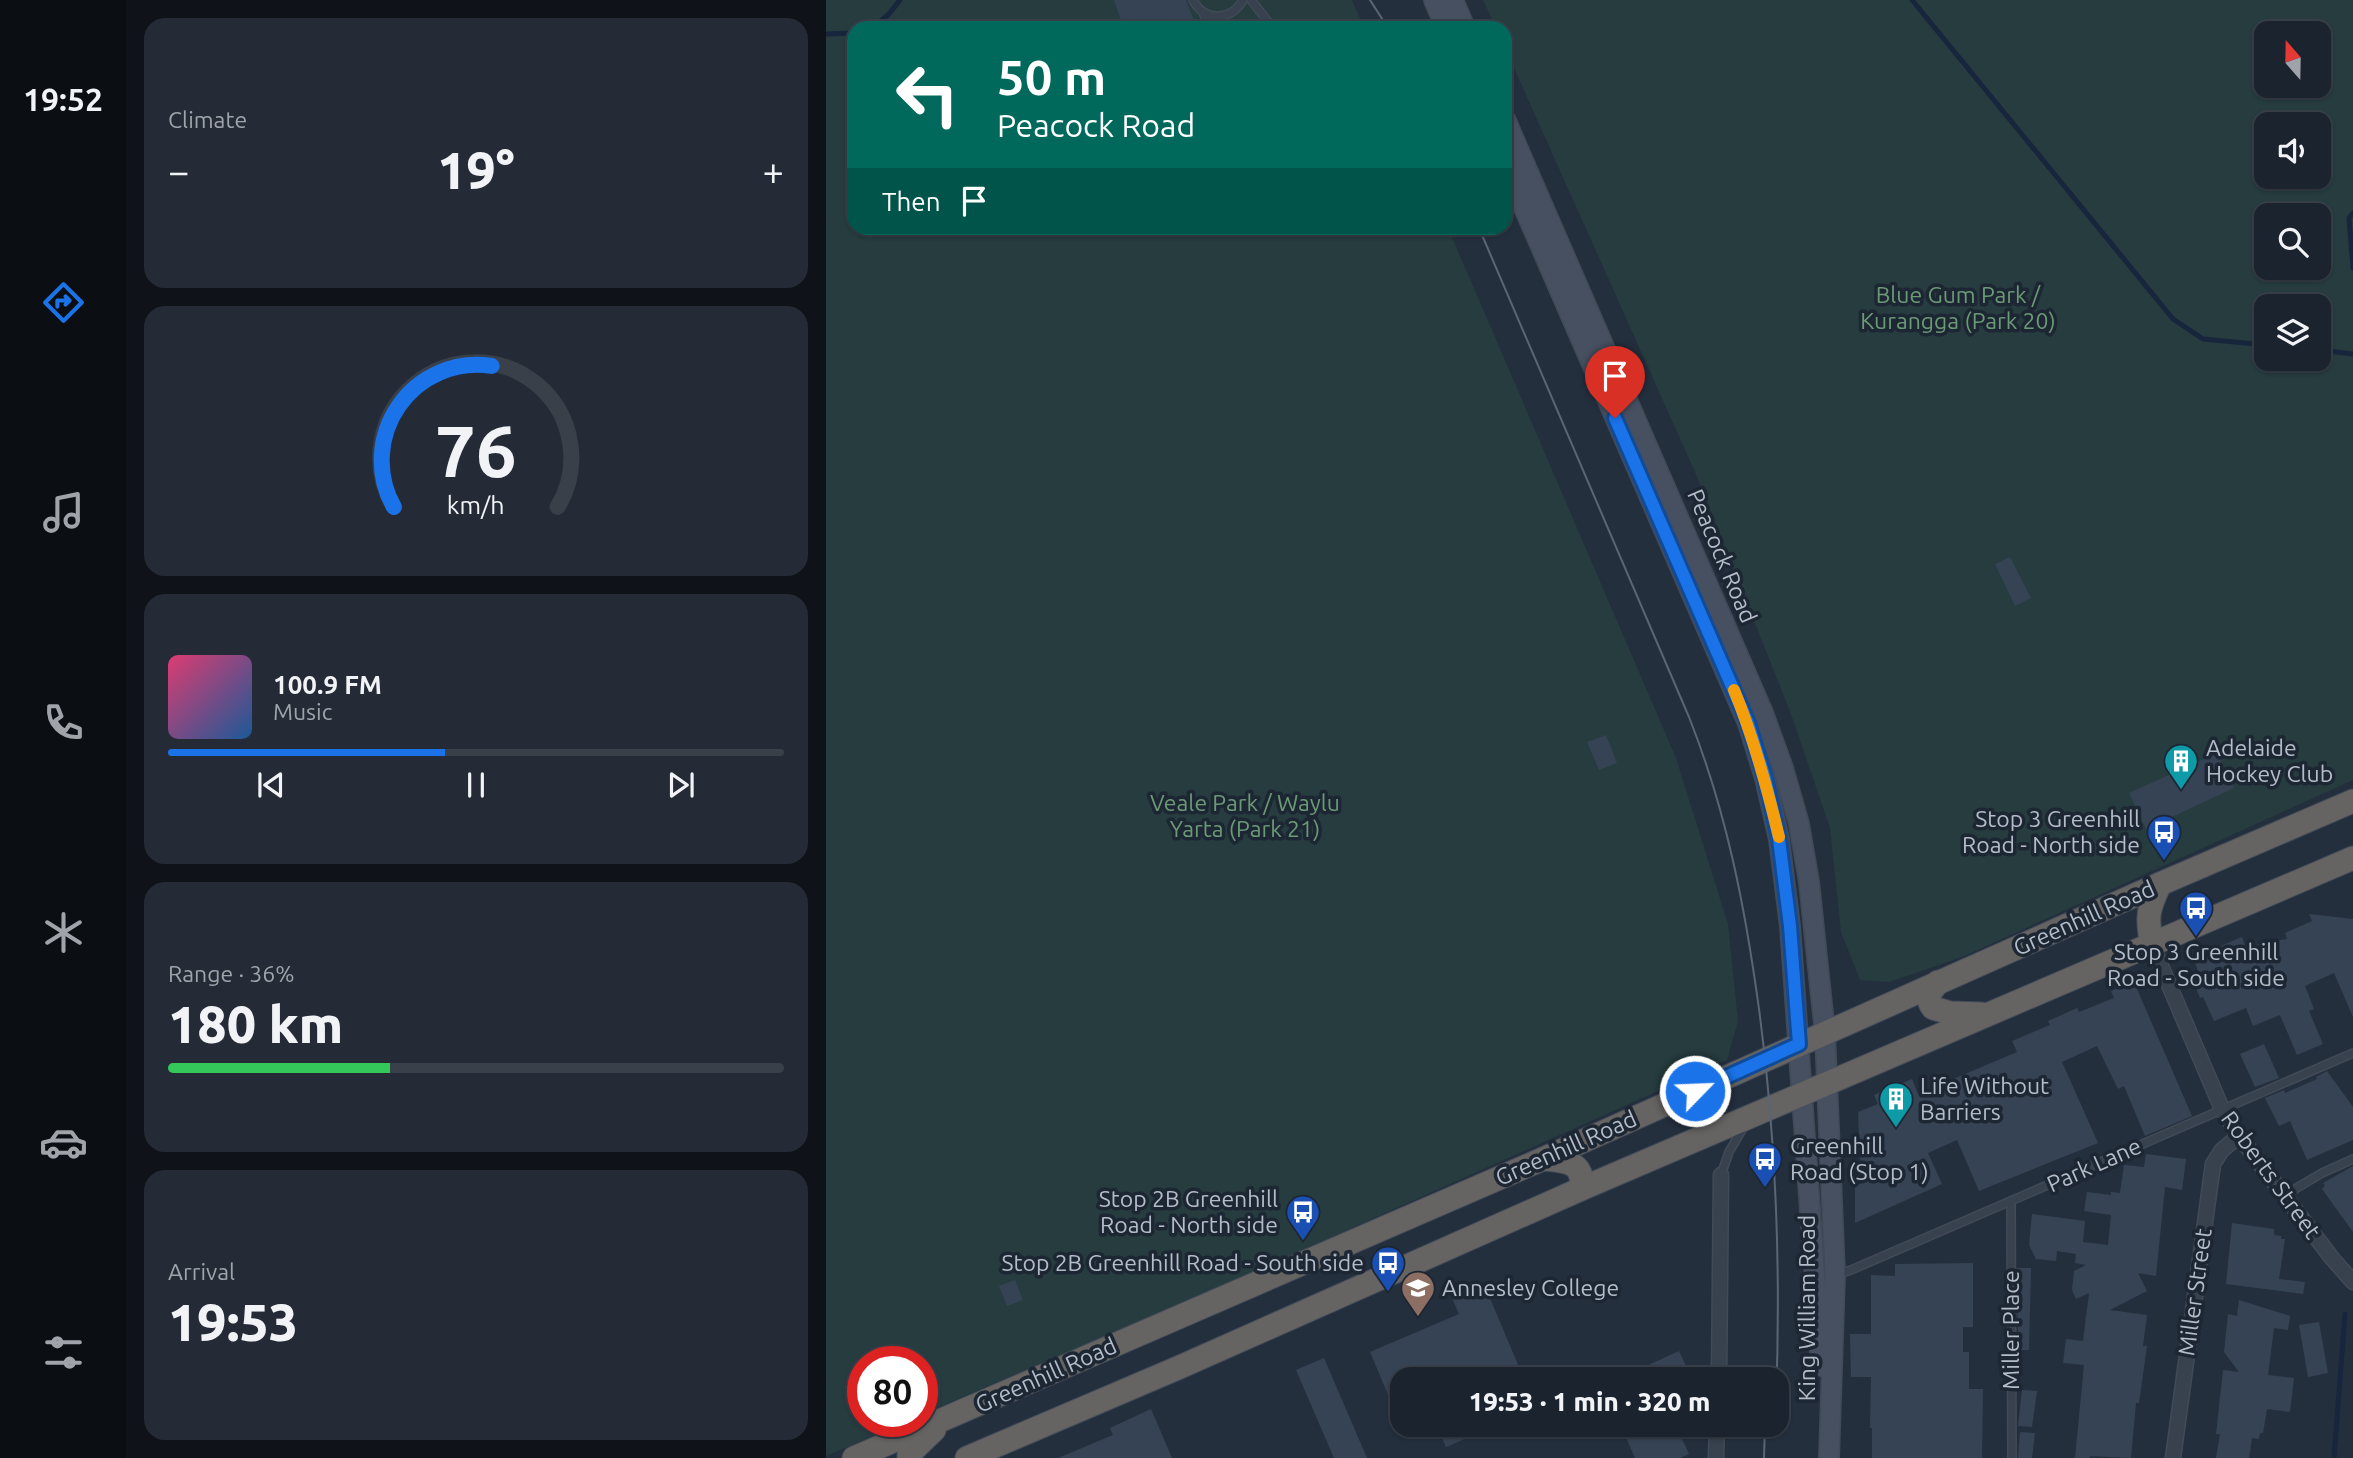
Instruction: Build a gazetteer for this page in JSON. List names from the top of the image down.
{
  "streets": {
    "highway": ["Greenhill Road"],
    "main road": ["Peacock Road", "King William Road"],
    "street": ["Roberts Street", "Miller Street"],
    "lane": ["Park Lane", "Miller Place"]
  },
  "crossings": [
    ["Peacock Road", "Greenhill Road"],
    ["Peacock Road", "King William Road"],
    ["Greenhill Road", "Roberts Street"],
    ["Greenhill Road", "King William Road"],
    ["Park Lane", "Roberts Street"],
    ["Park Lane", "King William Road"],
    ["Park Lane", "Miller Place"],
    ["Roberts Street", "Miller Street"]
  ],
  "parks": ["Blue Gum Park / Kurangga (Park 20)", "Veale Park / Waylu Yarta (Park 21)"],
  "places": {
    "building": ["Adelaide Hockey Club", "Life Without Barriers"],
    "bus stop": [
      "Stop 3 Greenhill Road - North side",
      "Stop 3 Greenhill Road - South side",
      "Greenhill Road (Stop 1)",
      "Stop 2B Greenhill Road - North side",
      "Stop 2B Greenhill Road - South side"
    ],
    "school or university": ["Annesley College"]
  },
  "north": "top",
  "page": {
    "tabs": "19:52",
    "tile": [
      "Climate",
      ["Range · 36%", "180 km"],
      ["Arrival", "19:53"]
    ],
    "turn": ["50 m", "Peacock Road"],
    "heat": ["−", "19°", "+"],
    "then": "Then",
    "song": ["100.9 FM", "Music"],
    "limit": "80",
    "trip": "19:53 · 1 min · 320 m",
    "gauge": ["76", "km/h"]
  }
}
